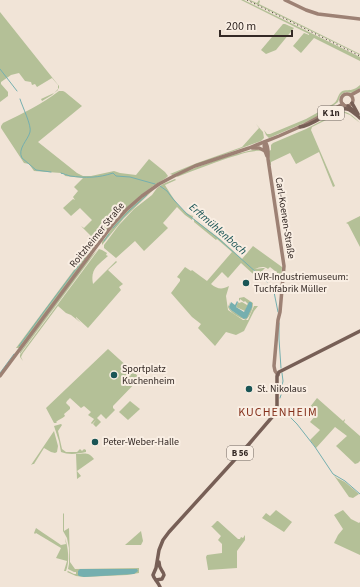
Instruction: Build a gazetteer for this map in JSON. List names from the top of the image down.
{
  "streets": {
    "main road": ["K 1n", "B 56"],
    "street": ["Carl-Koenen-Straße", "Roitzheimer Straße"]
  },
  "crossings": [
    ["K 1n", "Roitzheimer Straße"],
    ["Carl-Koenen-Straße", "Roitzheimer Straße"],
    ["Carl-Koenen-Straße", "B 56"]
  ],
  "districts": ["KUCHENHEIM"],
  "water": ["Erftmühlenbach"],
  "places": [
    "LVR-Industriemuseum: Tuchfabrik Müller",
    "Sportplatz Kuchenheim",
    "St. Nikolaus",
    "Peter-Weber-Halle"
  ],
  "scale_bar": "200 m"
}
